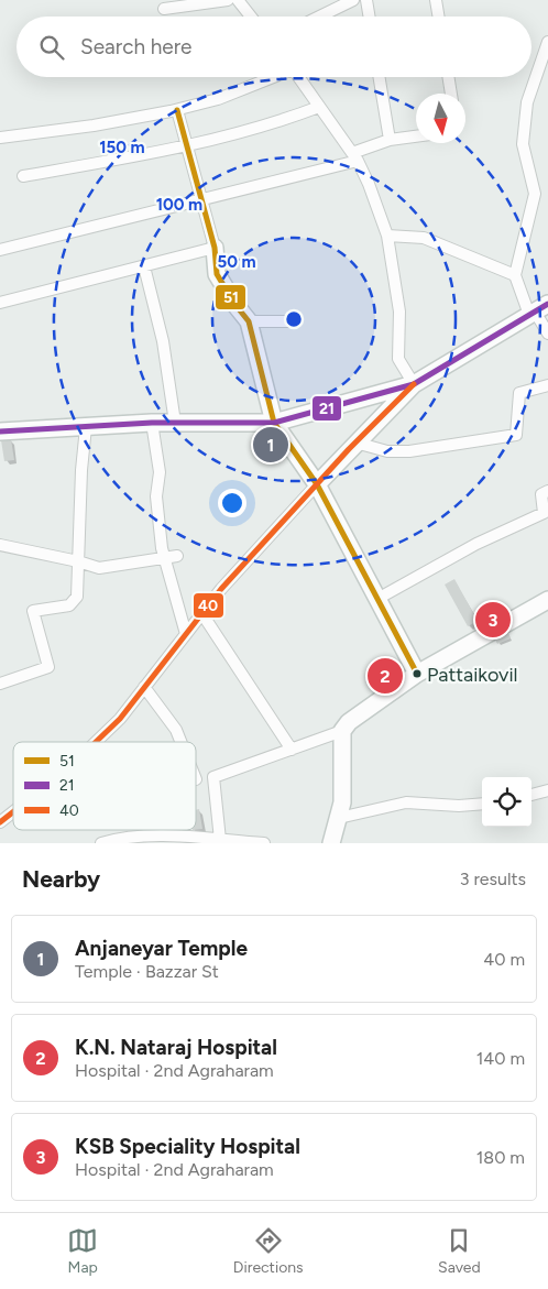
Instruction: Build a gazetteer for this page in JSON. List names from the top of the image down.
{
  "places": ["Pattaikovil"],
  "lines": ["transit line 51", "transit line 21", "transit line 40"],
  "legend": ["51", "21", "40"],
  "north": "bottom",
  "page": {
    "search": "Search here",
    "pins": ["1", "3", "2"],
    "heading": ["Nearby", "3 results"],
    "list": [
      {
        "mark": "1",
        "name": "Anjaneyar Temple",
        "note": "Temple · Bazzar St",
        "value": "40 m"
      },
      {
        "mark": "2",
        "name": "K.N. Nataraj Hospital",
        "note": "Hospital · 2nd Agraharam",
        "value": "140 m"
      },
      {
        "mark": "3",
        "name": "KSB Speciality Hospital",
        "note": "Hospital · 2nd Agraharam",
        "value": "180 m"
      }
    ],
    "nav": ["Map", "Directions", "Saved"]
  },
  "rings": ["150 m", "100 m", "50 m"]
}
